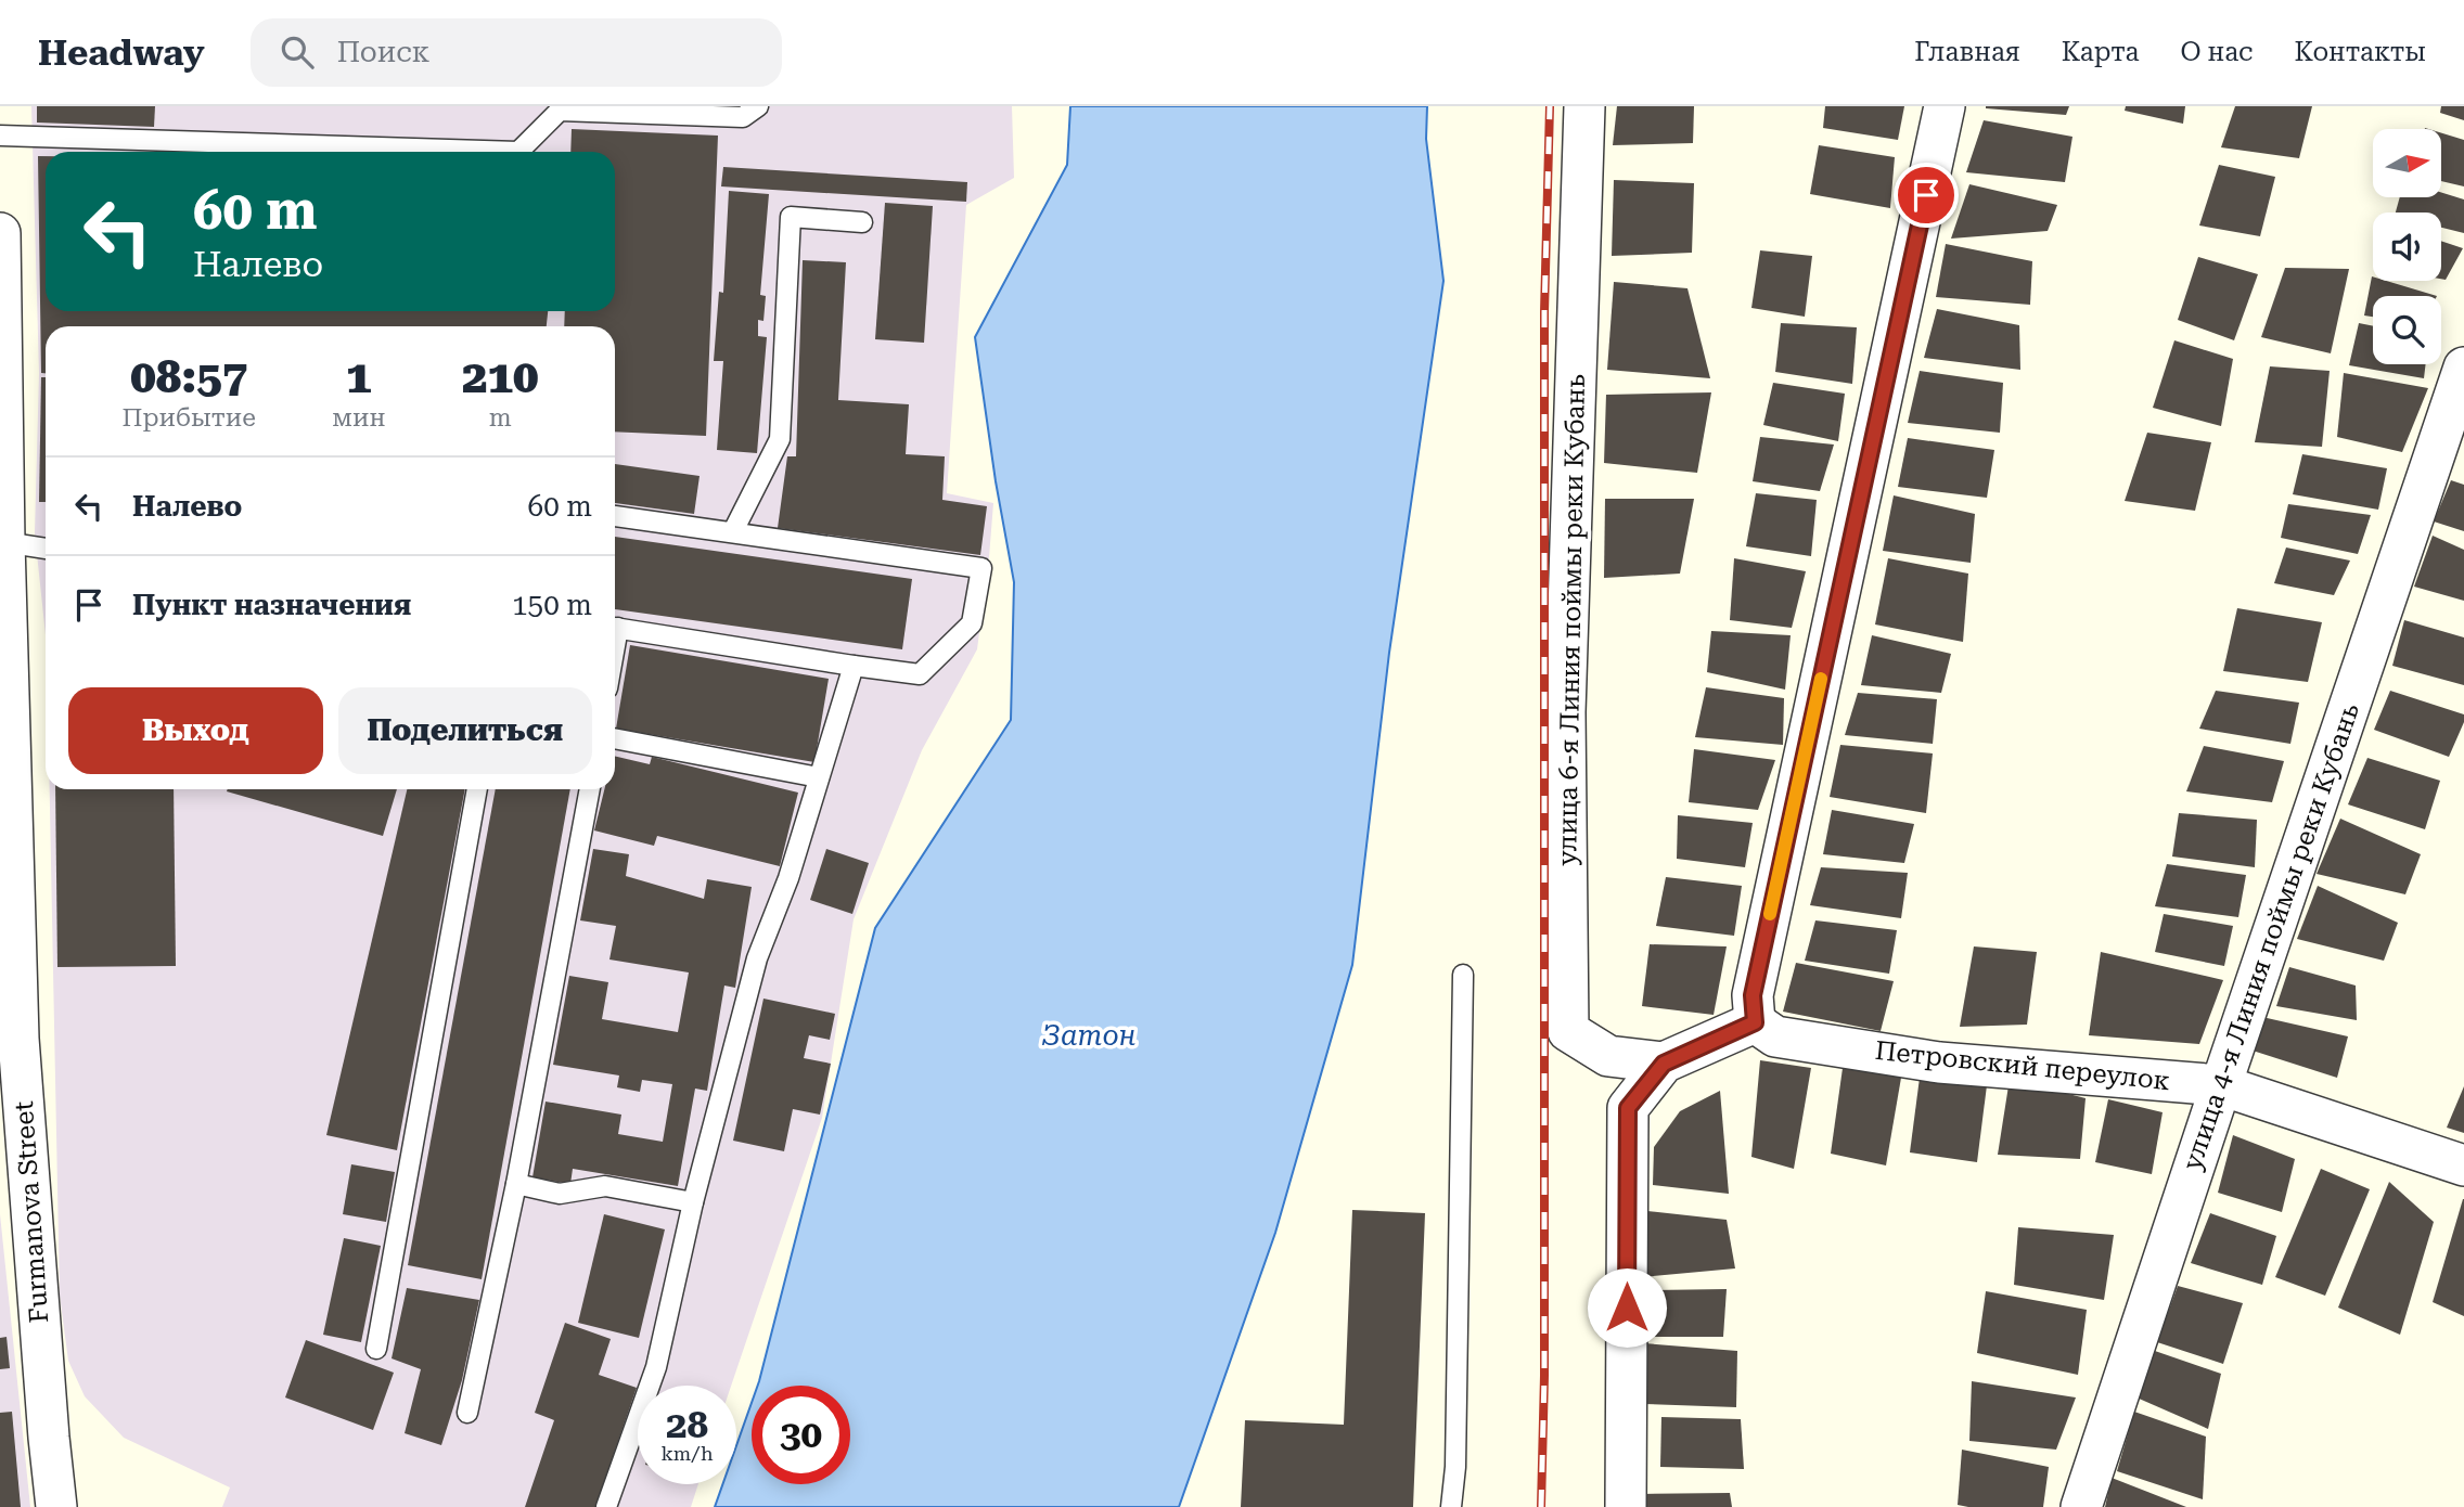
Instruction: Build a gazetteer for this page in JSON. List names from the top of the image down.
{
  "streets": {
    "street": [
      "улица 6-я Линия поймы реки Кубань",
      "улица 4-я Линия поймы реки Кубань",
      "Петровский переулок",
      "Furmanova Street"
    ]
  },
  "crossings": [
    ["улица 4-я Линия поймы реки Кубань", "Петровский переулок"]
  ],
  "water": ["Затон"],
  "north": "right",
  "page": {
    "header": "Headway",
    "search": "Поиск",
    "nav": [
      "Главная",
      "Карта",
      "О нас",
      "Контакты"
    ],
    "turn": ["60 m", "Налево"],
    "eta": [
      "08:57",
      "Прибытие",
      "1",
      "мин",
      "210",
      "m"
    ],
    "list": [
      {
        "name": "Налево",
        "value": "60 m"
      },
      {
        "name": "Пункт назначения",
        "value": "150 m"
      }
    ],
    "buttons": ["Выход", "Поделиться"],
    "speed": "28 km/h",
    "limit": "30"
  }
}
